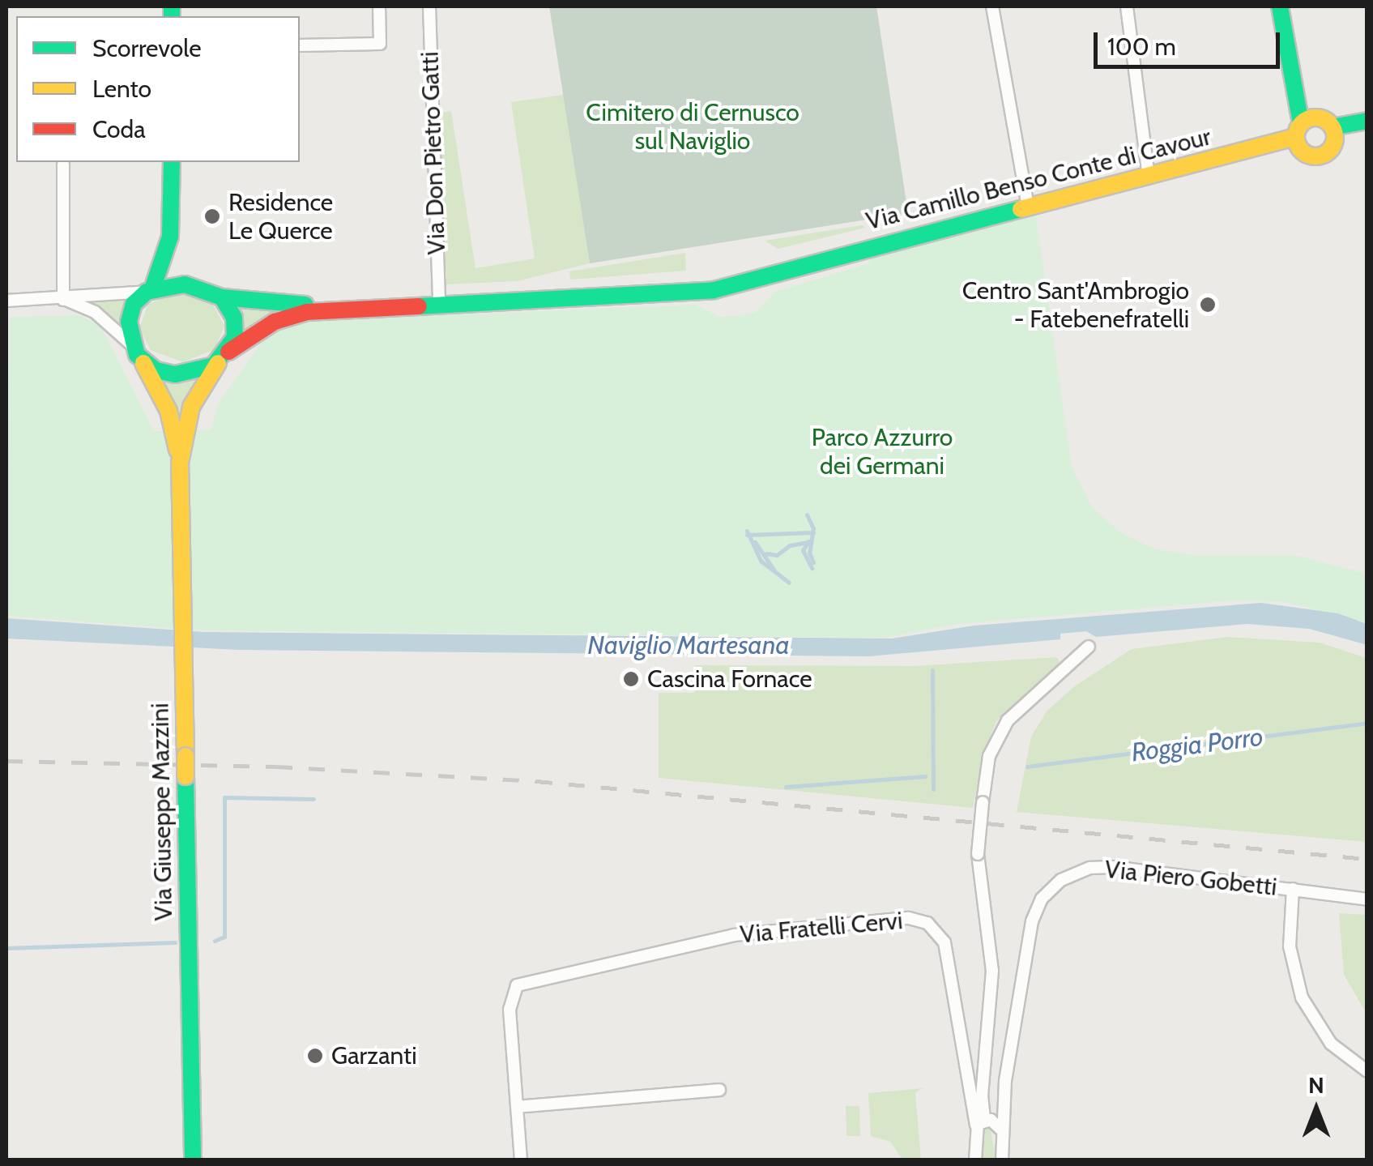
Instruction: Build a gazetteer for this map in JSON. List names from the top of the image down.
{
  "streets": {
    "street": [
      "Via Don Pietro Gatti",
      "Via Camillo Benso Conte di Cavour",
      "Via Giuseppe Mazzini",
      "Via Piero Gobetti",
      "Via Fratelli Cervi"
    ]
  },
  "crossings": [
    ["Via Don Pietro Gatti", "Via Camillo Benso Conte di Cavour"],
    ["Via Camillo Benso Conte di Cavour", "Via Giuseppe Mazzini"],
    ["Via Piero Gobetti", "Via Fratelli Cervi"]
  ],
  "water": ["Naviglio Martesana", "Roggia Porro"],
  "parks": ["Cimitero di Cernusco sul Naviglio", "Parco Azzurro dei Germani"],
  "places": [
    "Residence Le Querce",
    "Centro Sant'Ambrogio - Fatebenefratelli",
    "Cascina Fornace",
    "Garzanti"
  ],
  "legend": ["Scorrevole", "Lento", "Coda"],
  "scale_bar": "100 m",
  "north": "top"
}
